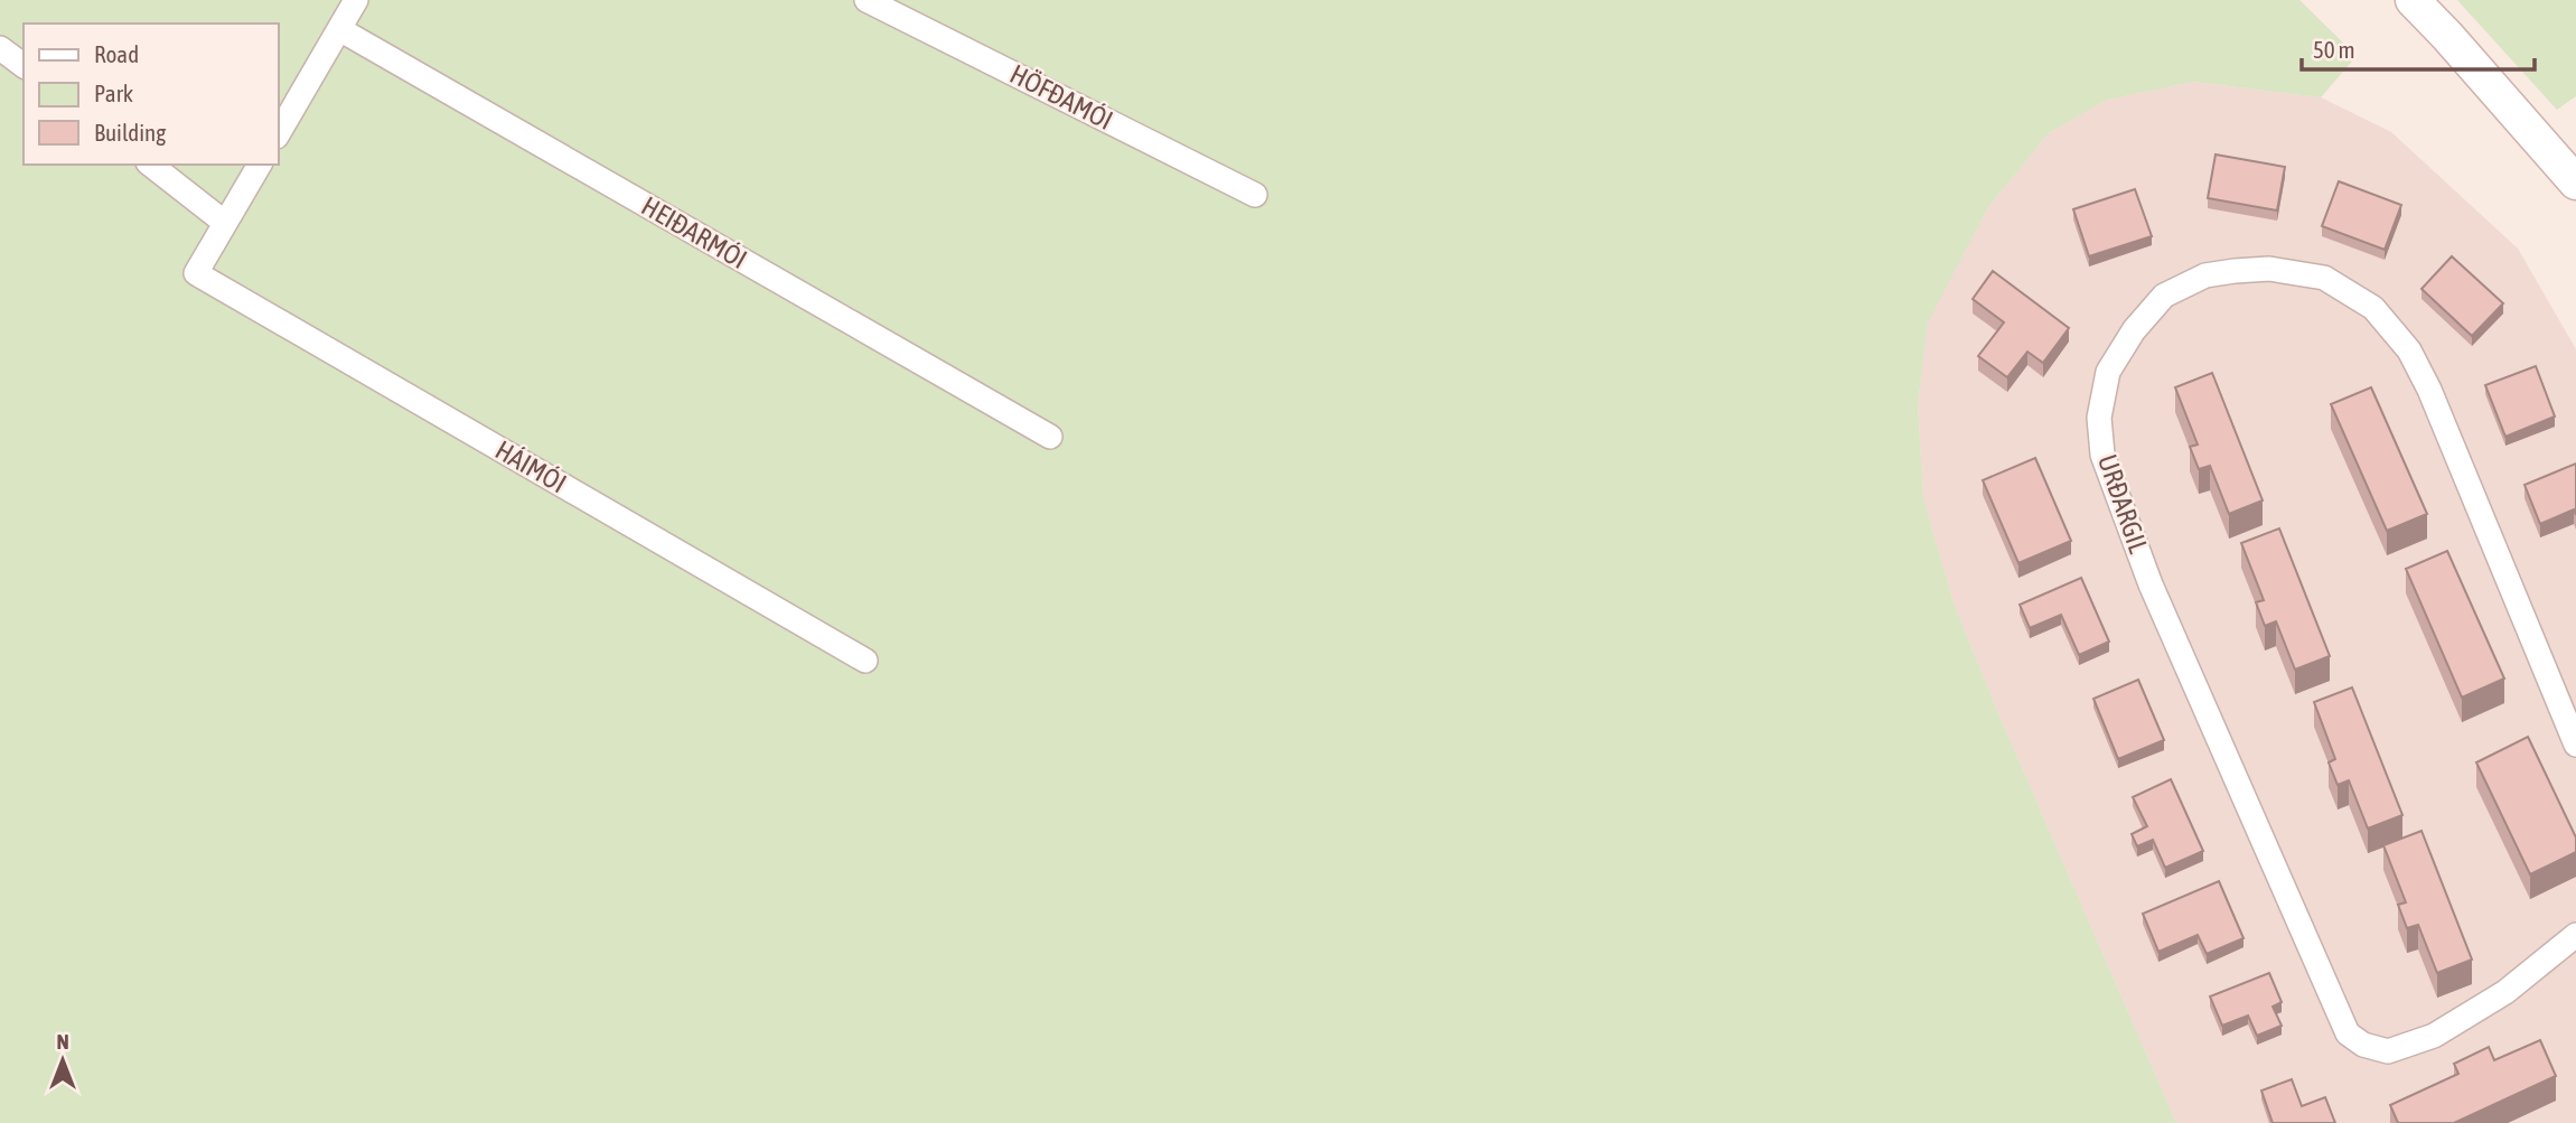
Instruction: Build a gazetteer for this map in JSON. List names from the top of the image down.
{
  "streets": {
    "street": [
      "HÖFÐAMÓI",
      "HEIÐARMÓI",
      "HÁIMÓI",
      "URÐARGIL"
    ]
  },
  "legend": ["Road", "Park", "Building"],
  "scale_bar": "50 m",
  "north": "top"
}
